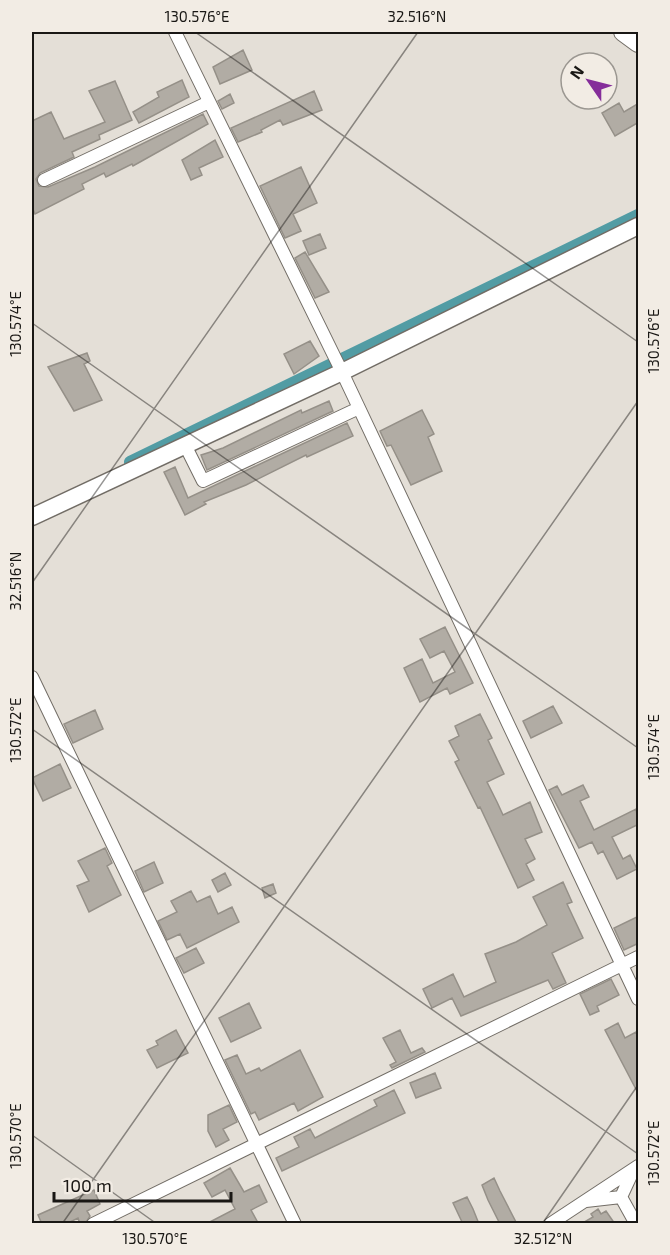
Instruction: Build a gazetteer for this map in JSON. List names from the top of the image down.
{
  "scale_bar": "100 m",
  "north": "top left",
  "coordinates": [
    "130.576°E",
    "32.516°N",
    "130.574°E",
    "130.572°E",
    "130.570°E",
    "32.512°N"
  ]
}
